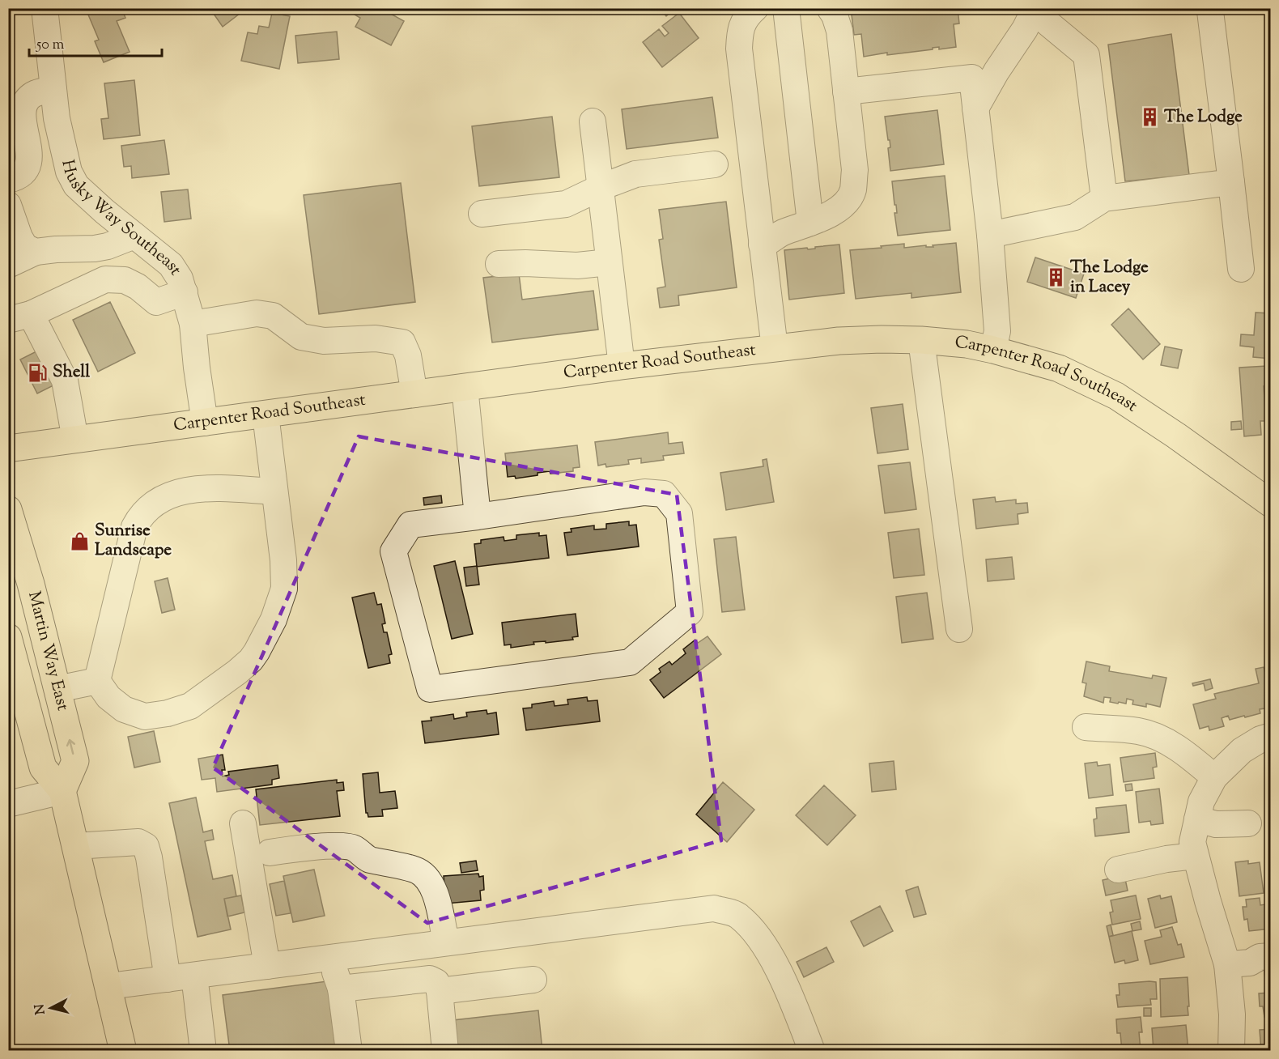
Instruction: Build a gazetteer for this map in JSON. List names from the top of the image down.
{
  "streets": {
    "main road": ["Carpenter Road Southeast", "Martin Way East"],
    "street": ["Husky Way Southeast"]
  },
  "crossings": [
    ["Husky Way Southeast", "Carpenter Road Southeast"]
  ],
  "places": {
    "building": ["The Lodge", "The Lodge in Lacey"],
    "fuel station": ["Shell"],
    "shop": ["Sunrise Landscape"]
  },
  "scale_bar": "50 m",
  "north": "left"
}
